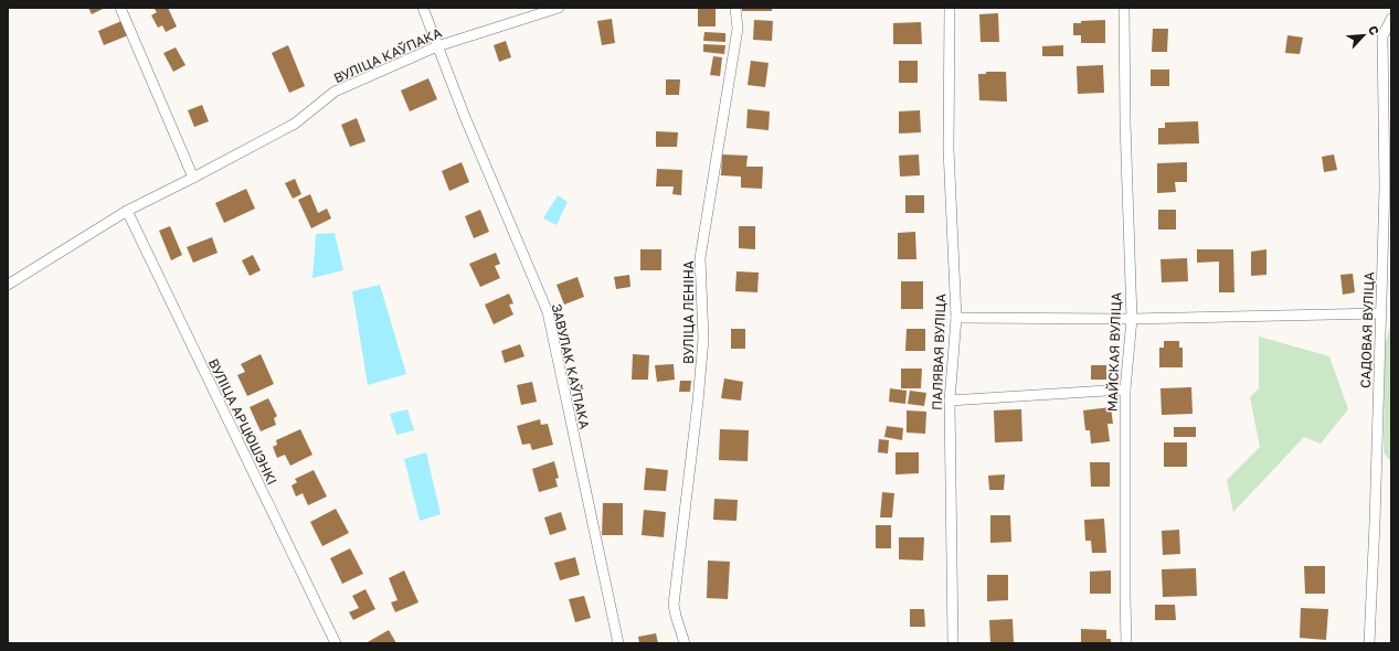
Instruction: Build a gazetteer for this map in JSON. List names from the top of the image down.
{
  "streets": {
    "street": [
      "ВУЛІЦА КАЎПАКА",
      "ВУЛІЦА ЛЕНІНА",
      "САДОВАЯ ВУЛІЦА",
      "ПАЛЯВАЯ ВУЛІЦА",
      "МАЙСКАЯ ВУЛІЦА",
      "ЗАВУЛАК КАЎПАКА",
      "ВУЛІЦА АРЦЮШЭНКІ"
    ]
  },
  "crossings": [
    ["ВУЛІЦА КАЎПАКА", "ЗАВУЛАК КАЎПАКА"],
    ["ВУЛІЦА КАЎПАКА", "ВУЛІЦА АРЦЮШЭНКІ"]
  ],
  "north": "top right"
}
